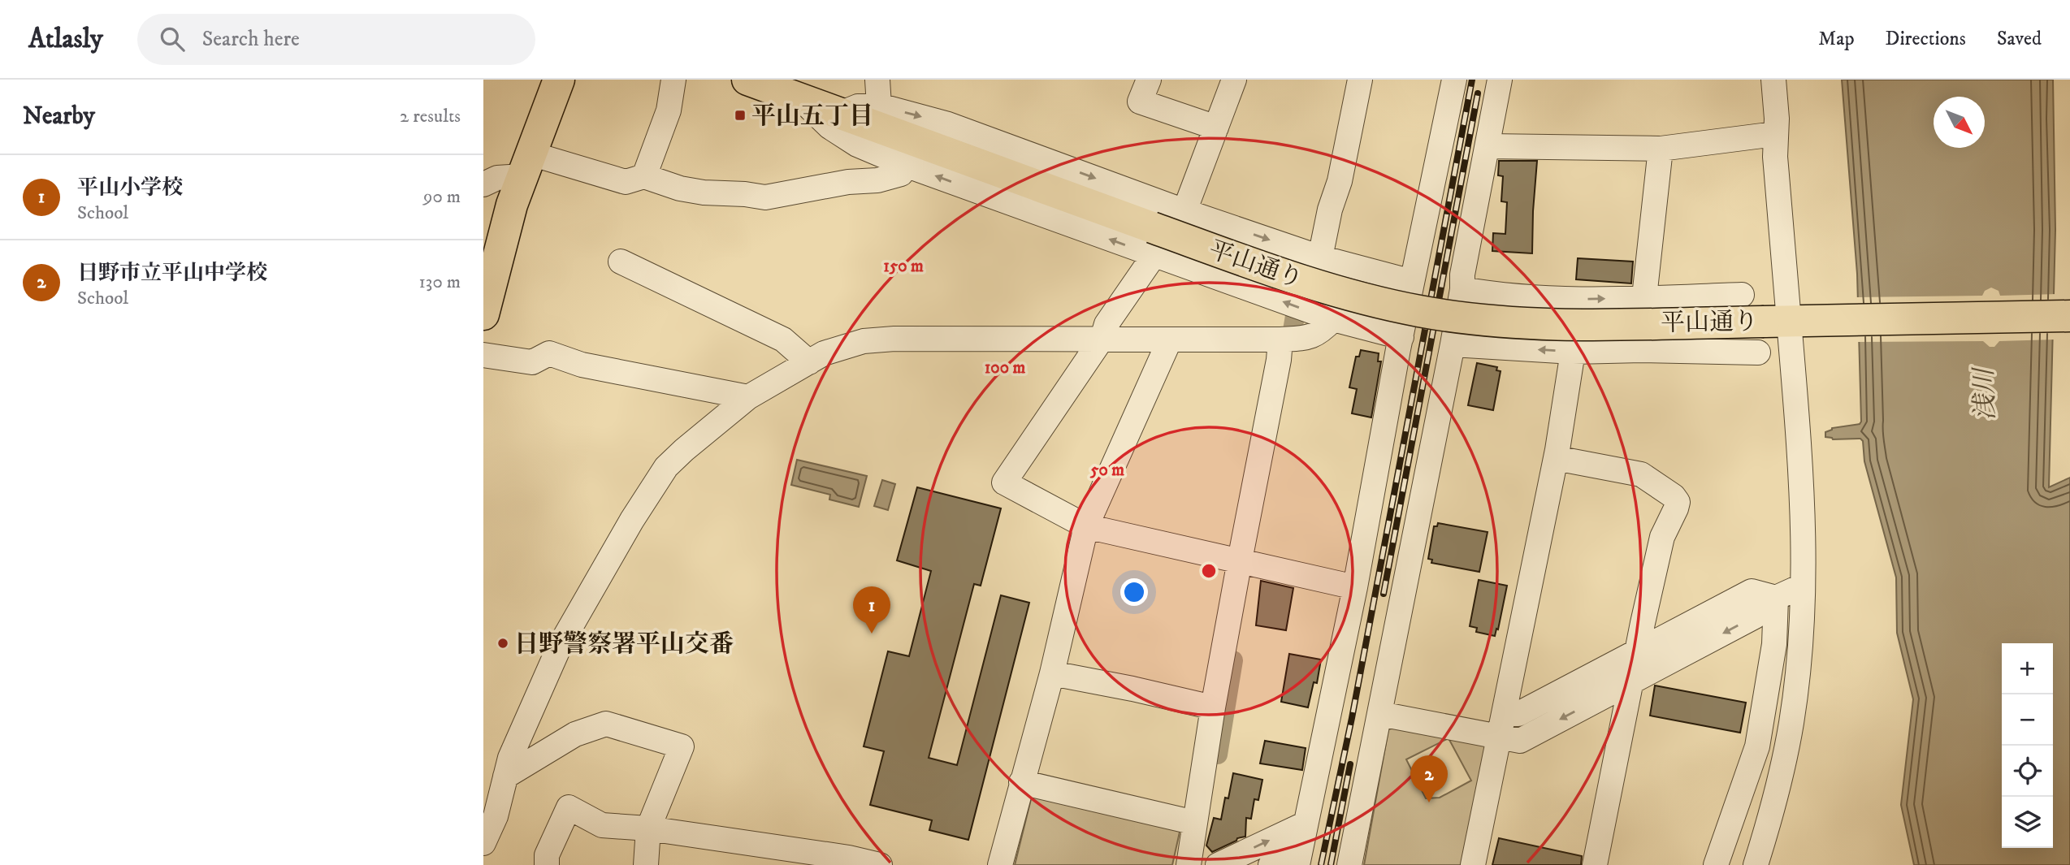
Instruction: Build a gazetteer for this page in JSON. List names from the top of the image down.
{
  "streets": {
    "main road": ["平山通り"]
  },
  "water": ["浅川"],
  "places": {
    "transit": ["平山五丁目"],
    "other": ["日野警察署平山交番"]
  },
  "north": "bottom right",
  "page": {
    "header": "Atlasly",
    "search": "Search here",
    "nav": ["Map", "Directions", "Saved"],
    "heading": ["Nearby", "2 results"],
    "list": [
      {
        "mark": "1",
        "name": "平山小学校",
        "note": "School",
        "value": "90 m"
      },
      {
        "mark": "2",
        "name": "日野市立平山中学校",
        "note": "School",
        "value": "130 m"
      }
    ],
    "pins": ["1", "2"],
    "map_buttons": ["+", "−"]
  },
  "rings": ["150 m", "100 m", "50 m"]
}
